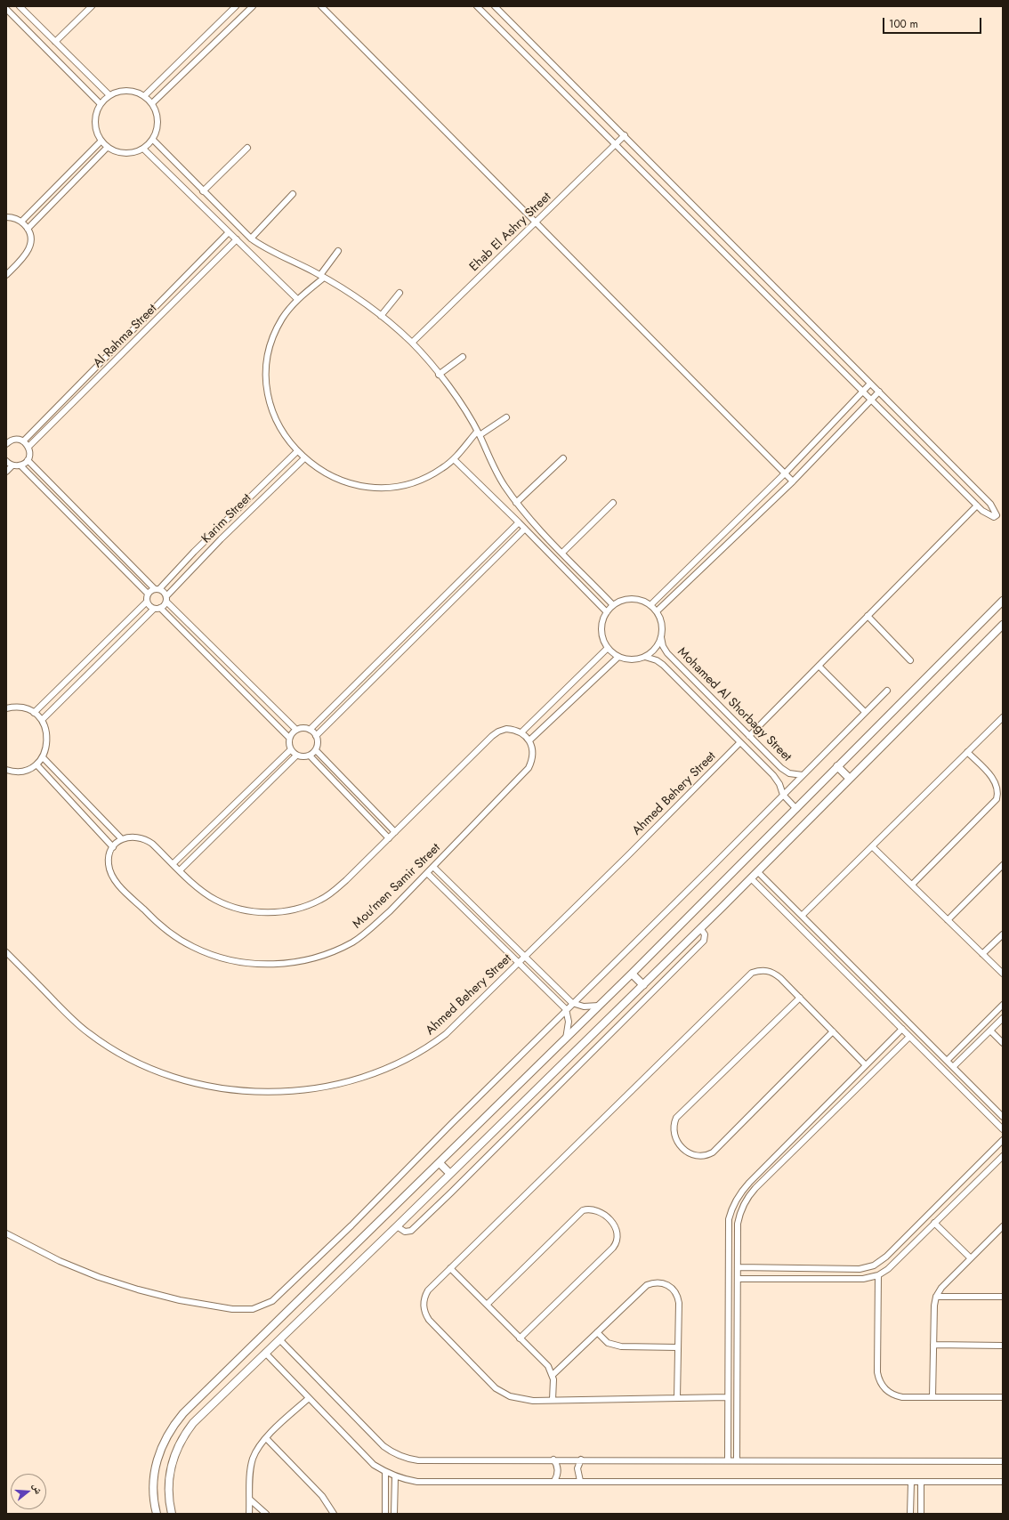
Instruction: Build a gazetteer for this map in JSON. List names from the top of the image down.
{
  "streets": {
    "street": [
      "Ehab El Ashry Street",
      "Al Rahma Street",
      "Karim Street",
      "Mohamed Al Shorbagy Street",
      "Ahmed Behery Street",
      "Mou'men Samir Street"
    ]
  },
  "crossings": [
    ["Mohamed Al Shorbagy Street", "Ahmed Behery Street"]
  ],
  "scale_bar": "100 m",
  "north": "right"
}
